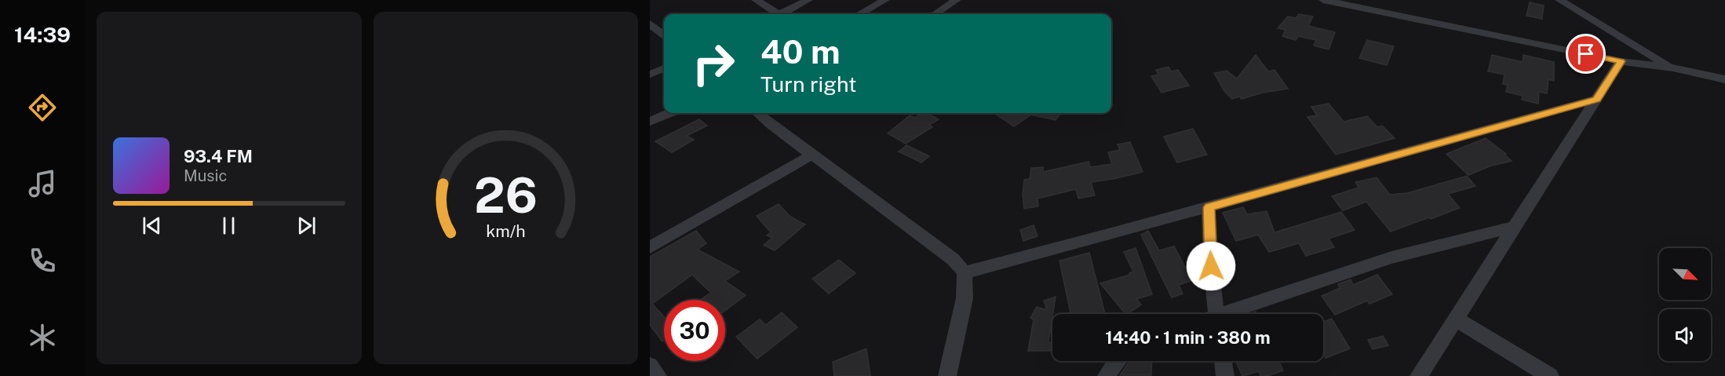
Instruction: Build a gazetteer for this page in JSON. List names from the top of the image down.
{
  "north": "bottom right",
  "page": {
    "tabs": "14:39",
    "turn": ["40 m", "Turn right"],
    "song": ["93.4 FM", "Music"],
    "limit": "30",
    "trip": "14:40 · 1 min · 380 m",
    "gauge": ["26", "km/h"]
  }
}
